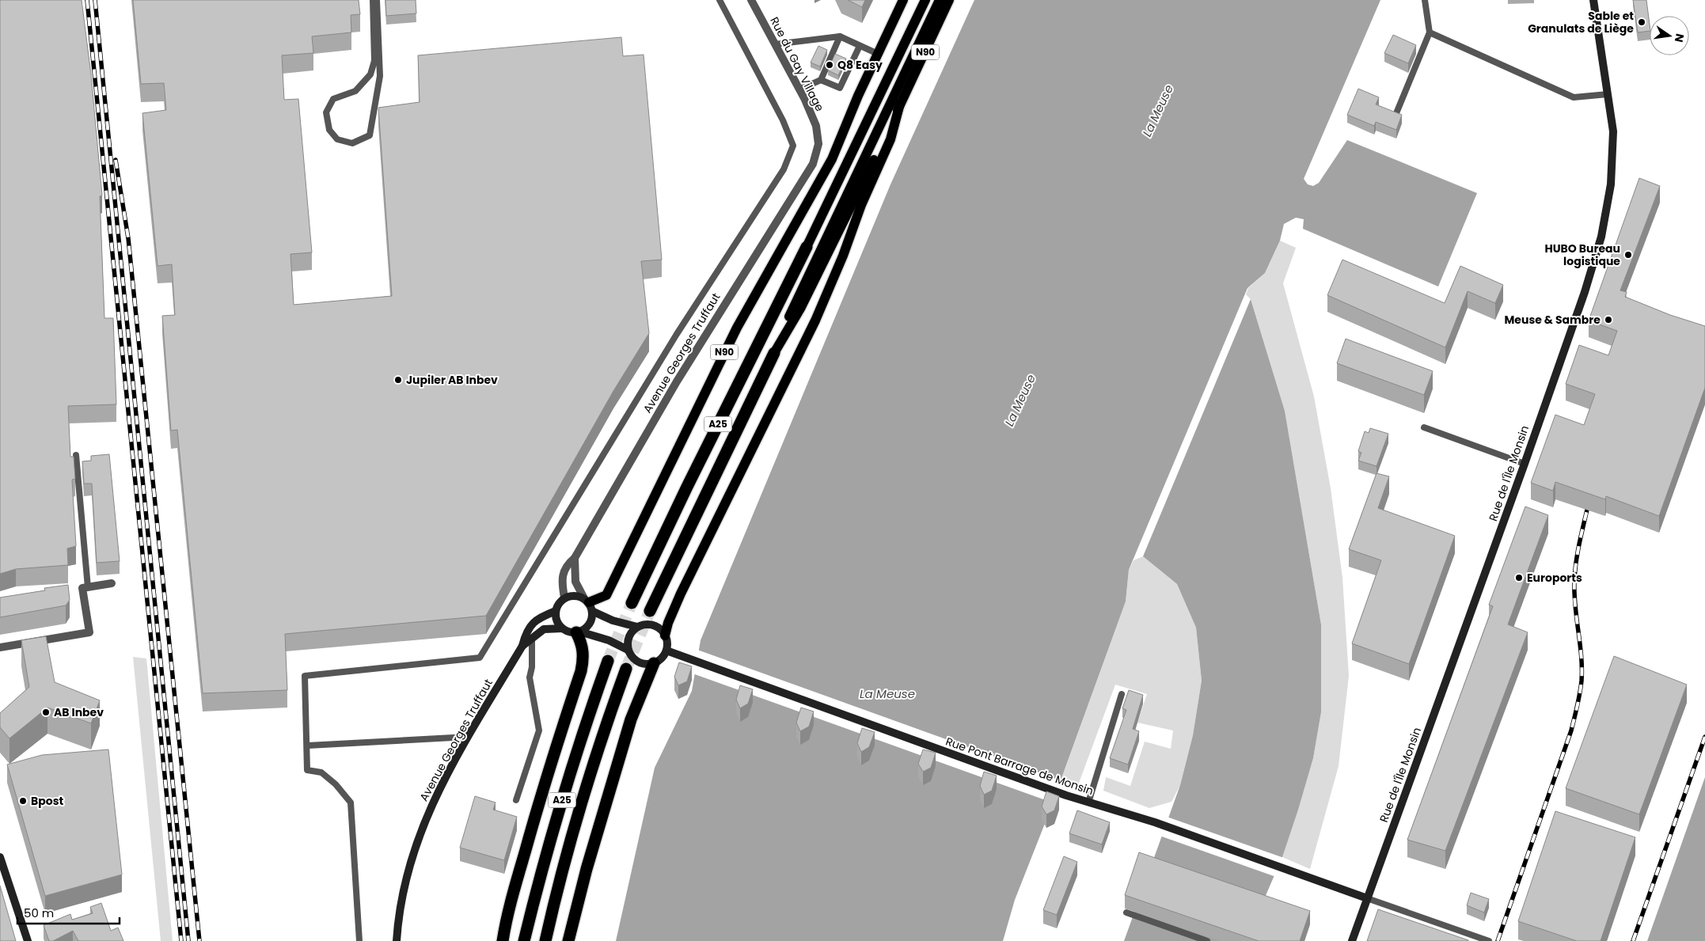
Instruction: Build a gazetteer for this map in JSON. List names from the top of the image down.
{
  "streets": {
    "highway": ["A25"],
    "main road": ["N90"],
    "street": [
      "Rue du Gay Village",
      "Avenue Georges Truffaut",
      "Rue de l'Île Monsin",
      "Rue Pont Barrage de Monsin"
    ]
  },
  "crossings": [
    ["N90", "Avenue Georges Truffaut"],
    ["N90", "A25"],
    ["N90", "Rue Pont Barrage de Monsin"],
    ["Rue du Gay Village", "Avenue Georges Truffaut"],
    ["Rue de l'Île Monsin", "Rue Pont Barrage de Monsin"]
  ],
  "water": ["La Meuse"],
  "places": [
    "Sable et Granulats de Liège",
    "Q8 Easy",
    "HUBO Bureau logistique",
    "Meuse & Sambre",
    "Jupiler AB Inbev",
    "Euroports",
    "AB Inbev",
    "Bpost"
  ],
  "scale_bar": "50 m",
  "north": "right"
}
